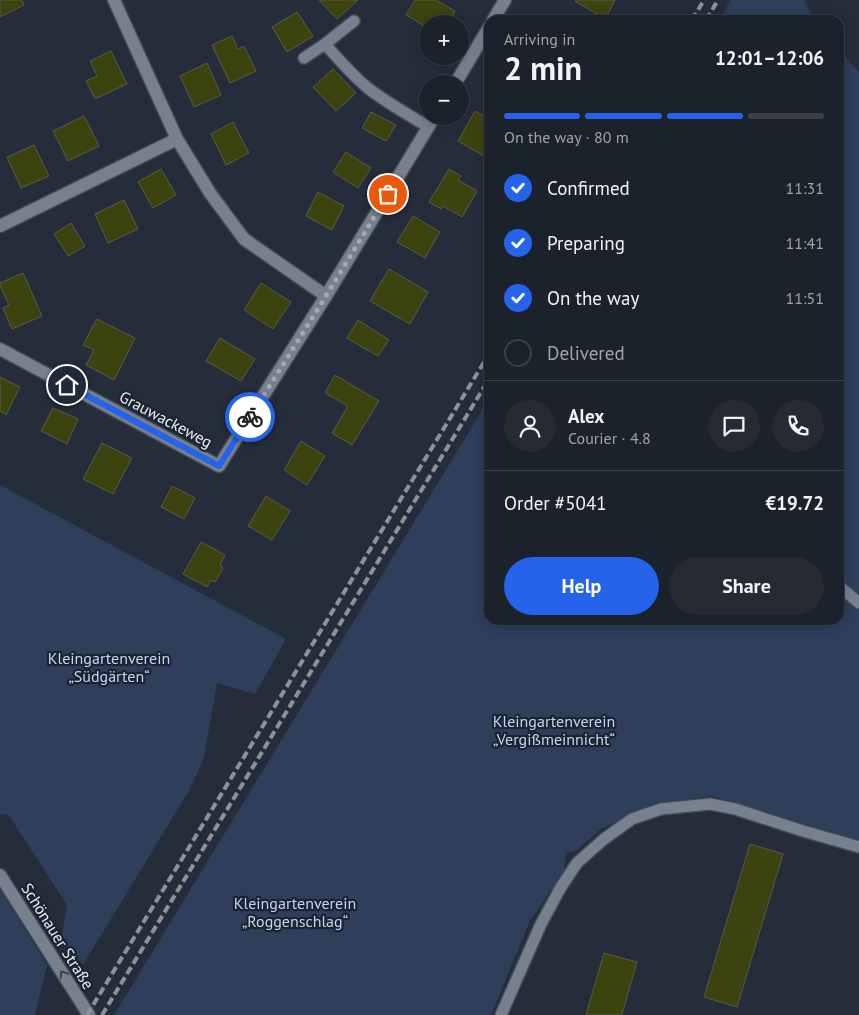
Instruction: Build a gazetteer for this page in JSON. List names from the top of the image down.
{
  "streets": {
    "street": ["Grauwackeweg", "Schönauer Straße"]
  },
  "one_way": ["Schönauer Straße"],
  "parks": ["Kleingartenverein „Südgärten“", "Kleingartenverein „Vergißmeinnicht“", "Kleingartenverein „Roggenschlag“"],
  "page": {
    "map_buttons": ["+", "−"],
    "heading": ["2 min", "Arriving in", "12:01–12:06"],
    "panel": [
      "Alex",
      "Courier · 4.8",
      "Order #5041",
      "€19.72"
    ],
    "bar": "On the way · 80 m",
    "list": [
      ["Confirmed", "11:31"],
      ["Preparing", "11:41"],
      ["On the way", "11:51"],
      "Delivered"
    ],
    "buttons": ["Help", "Share"]
  }
}
